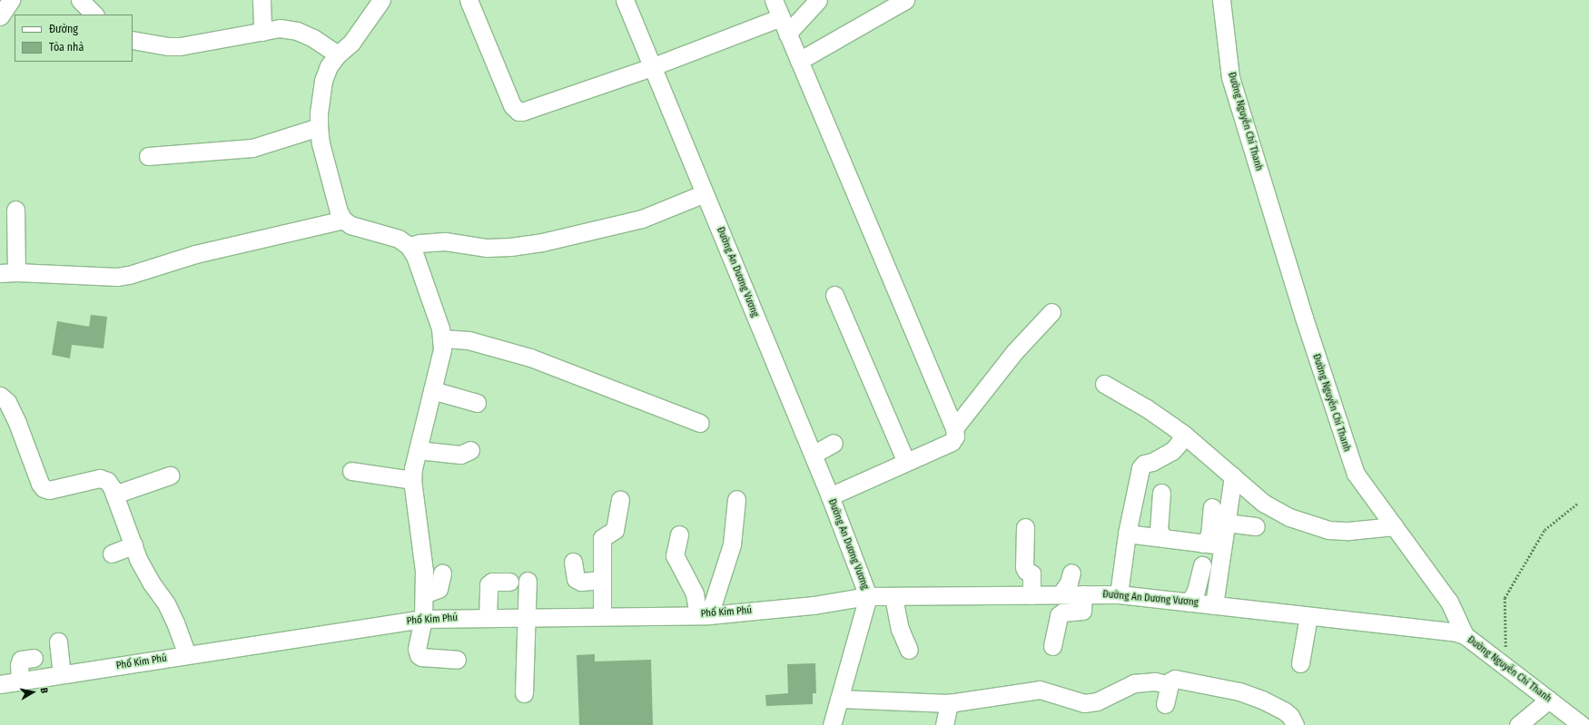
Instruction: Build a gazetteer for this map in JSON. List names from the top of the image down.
{
  "streets": {
    "street": ["Đường Nguyễn Chí Thanh", "Đường An Dương Vương", "Phố Kim Phú"]
  },
  "crossings": [
    ["Đường Nguyễn Chí Thanh", "Đường An Dương Vương"],
    ["Đường An Dương Vương", "Phố Kim Phú"]
  ],
  "legend": ["Đường", "Tòa nhà"],
  "north": "right"
}
